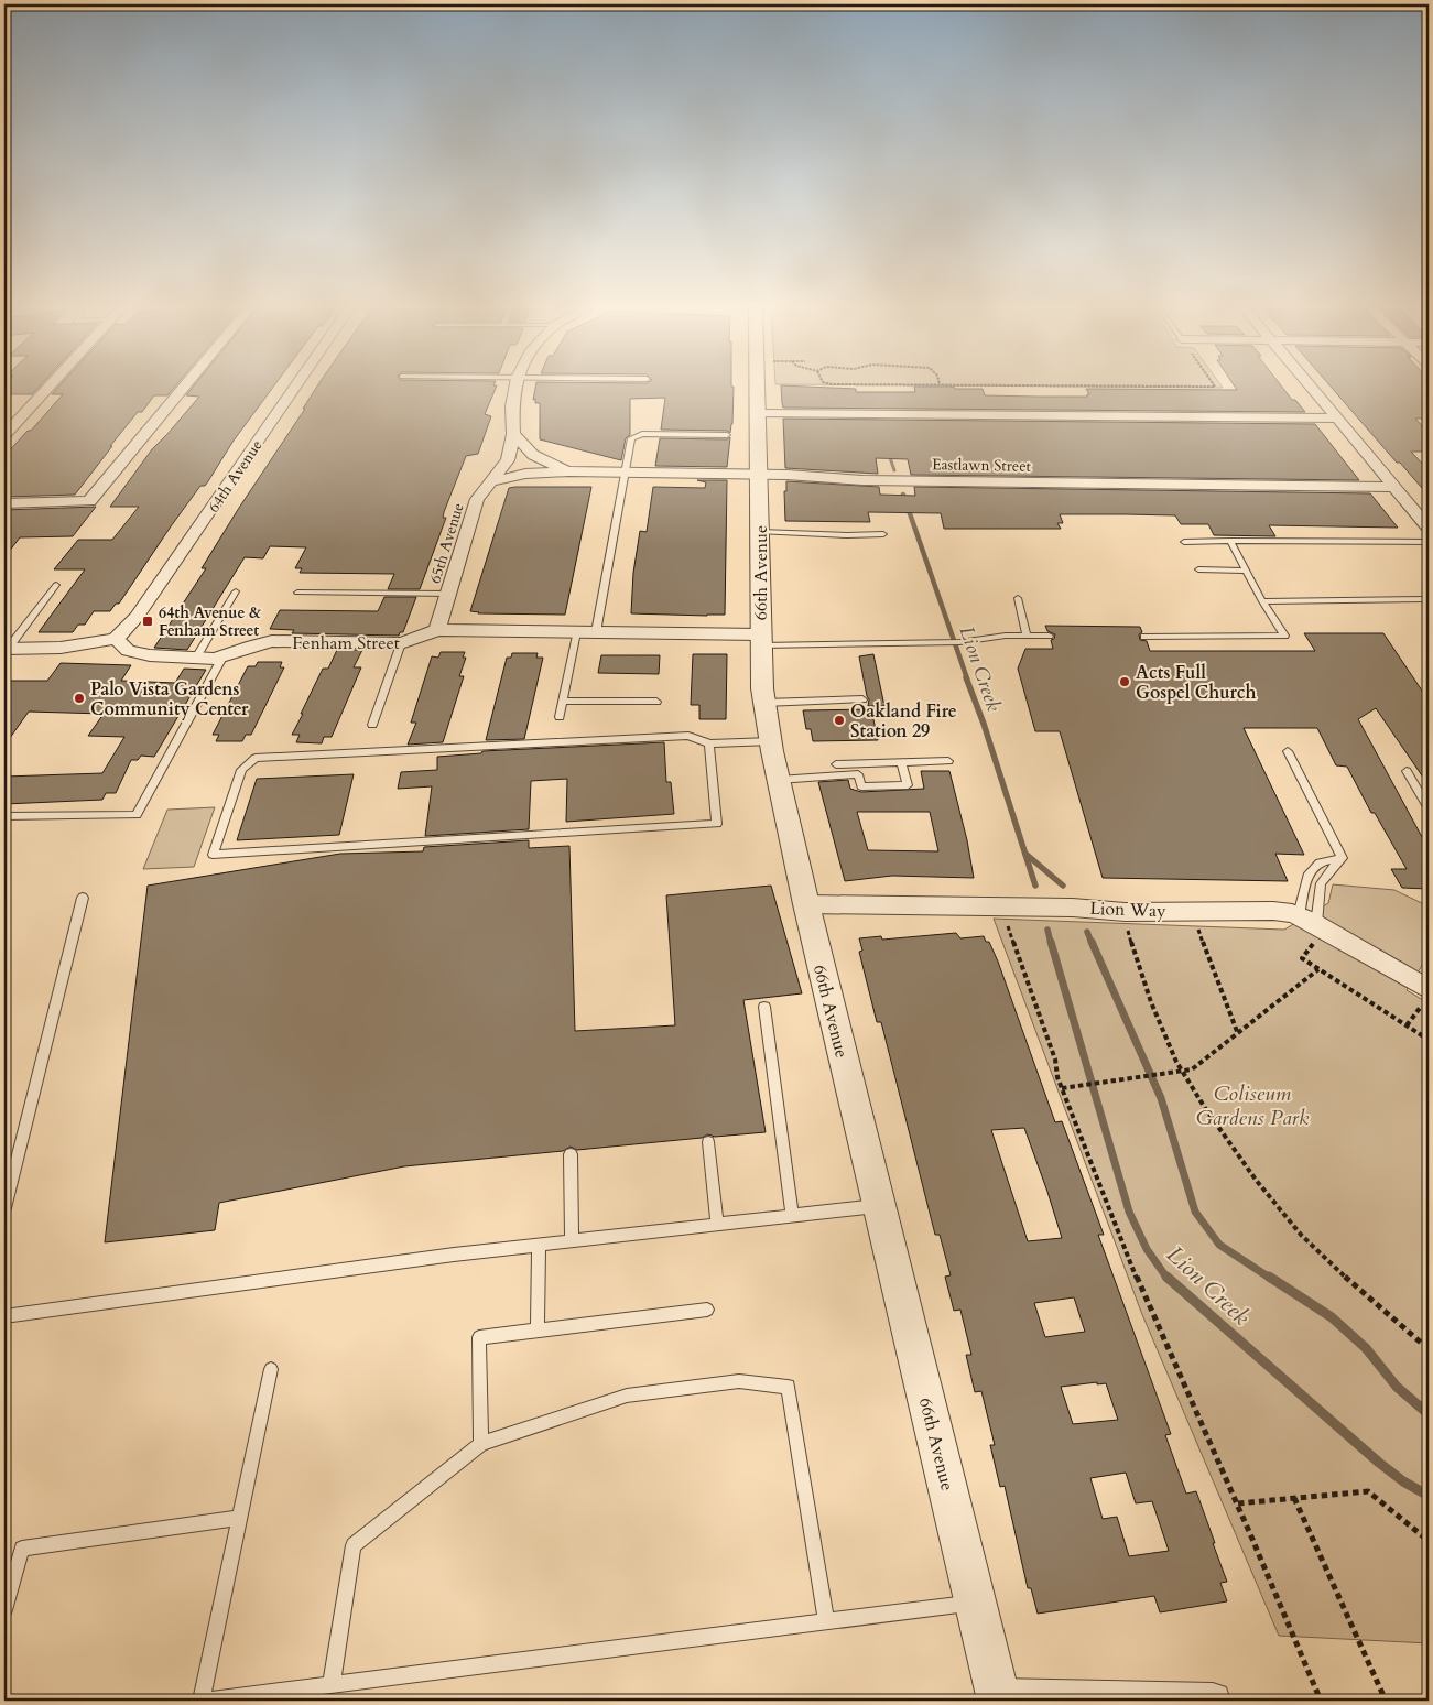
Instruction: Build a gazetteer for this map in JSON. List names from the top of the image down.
{
  "streets": {
    "street": [
      "Eastlawn Street",
      "64th Avenue",
      "65th Avenue",
      "66th Avenue",
      "Fenham Street",
      "Lion Way"
    ]
  },
  "crossings": [
    ["Eastlawn Street", "65th Avenue"],
    ["Eastlawn Street", "66th Avenue"],
    ["64th Avenue", "Fenham Street"],
    ["65th Avenue", "Fenham Street"],
    ["66th Avenue", "Fenham Street"],
    ["66th Avenue", "Lion Way"]
  ],
  "water": ["Lion Creek"],
  "parks": ["Coliseum Gardens Park"],
  "places": {
    "transit": ["64th Avenue & Fenham Street"],
    "other": ["Acts Full Gospel Church", "Palo Vista Gardens Community Center", "Oakland Fire Station 29"]
  }
}
